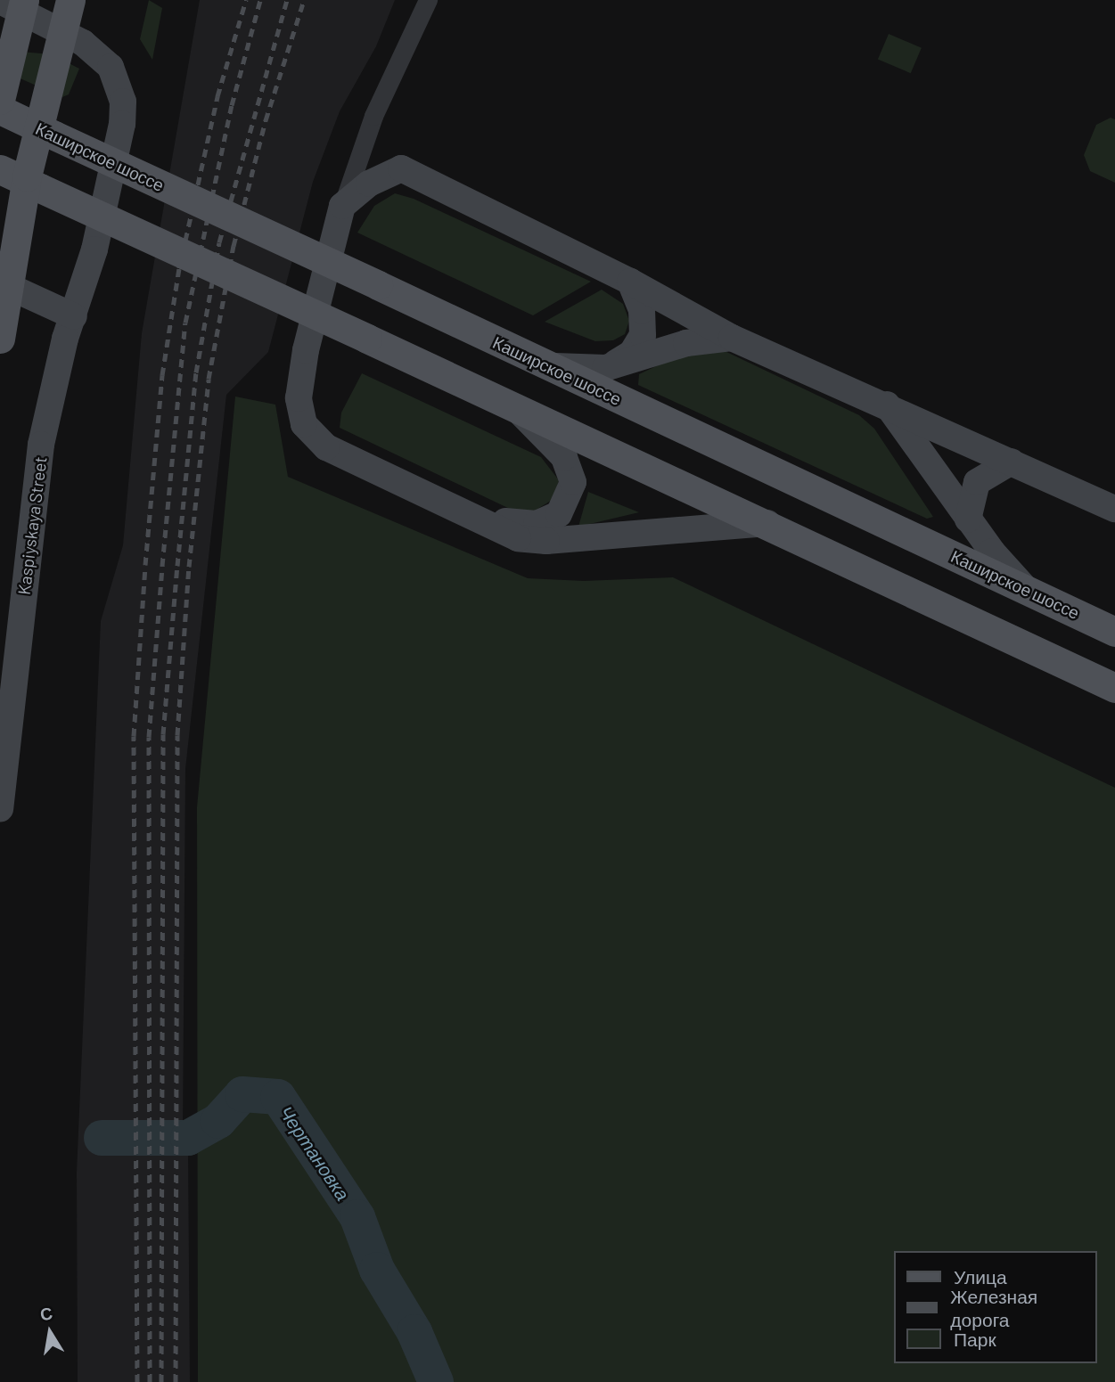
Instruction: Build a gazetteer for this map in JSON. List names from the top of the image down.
{
  "streets": {
    "main road": ["Каширское шоссе", "Kaspiyskaya Street"]
  },
  "water": ["Чертановка"],
  "legend": ["Улица", "Железная дорога", "Парк"],
  "north": "top"
}
